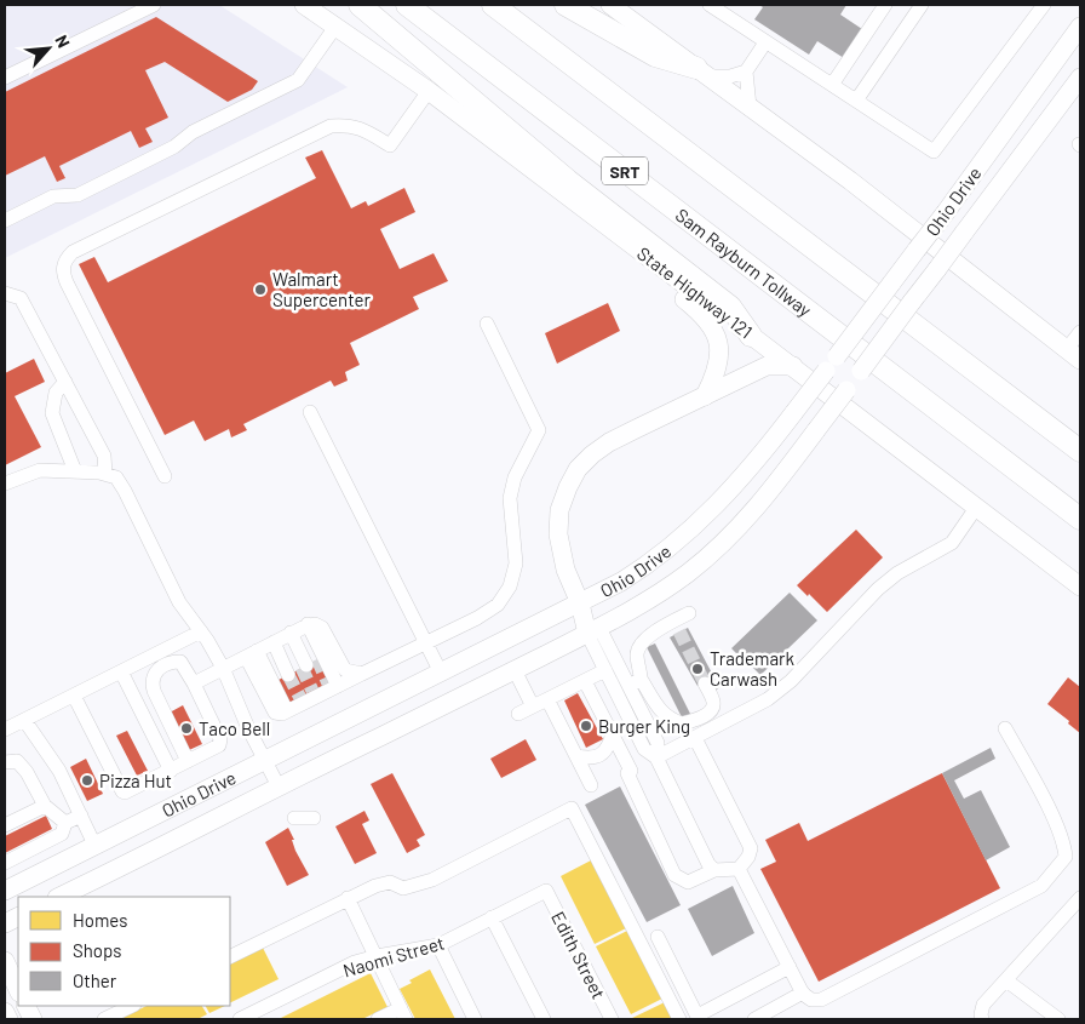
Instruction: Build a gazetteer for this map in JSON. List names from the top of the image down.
{
  "streets": {
    "highway": ["SRT", "Sam Rayburn Tollway"],
    "main road": ["Ohio Drive", "State Highway 121"],
    "street": ["Edith Street", "Naomi Street"]
  },
  "crossings": [
    ["Edith Street", "Naomi Street"]
  ],
  "places": [
    "Walmart Supercenter",
    "Trademark Carwash",
    "Burger King",
    "Taco Bell",
    "Pizza Hut"
  ],
  "legend": ["Homes", "Shops", "Other"],
  "north": "top right"
}
